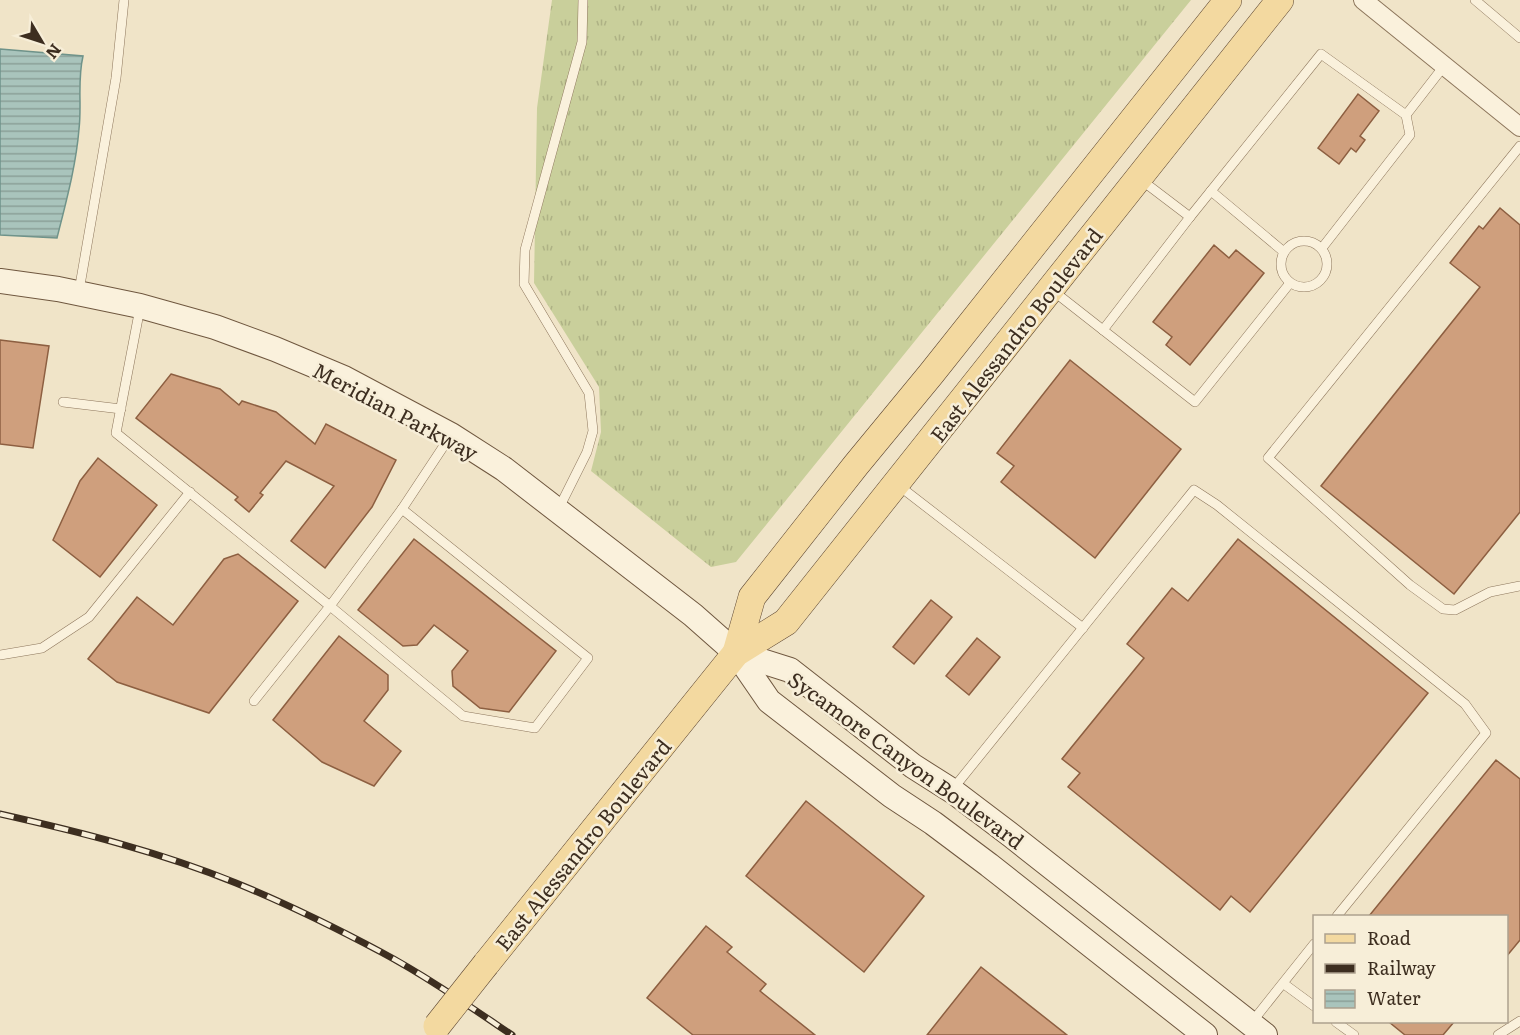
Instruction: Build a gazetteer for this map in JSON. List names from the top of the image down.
{
  "streets": {
    "main road": ["East Alessandro Boulevard", "Meridian Parkway", "Sycamore Canyon Boulevard"]
  },
  "crossings": [
    ["East Alessandro Boulevard", "Meridian Parkway"],
    ["East Alessandro Boulevard", "Sycamore Canyon Boulevard"],
    ["Meridian Parkway", "Sycamore Canyon Boulevard"]
  ],
  "legend": ["Road", "Railway", "Water"],
  "north": "bottom right"
}
